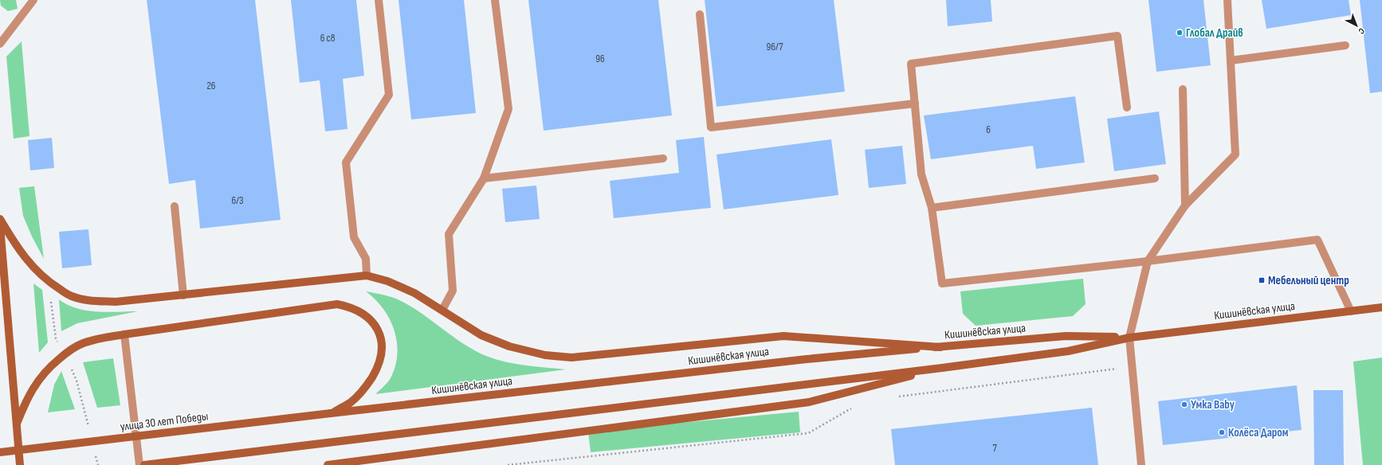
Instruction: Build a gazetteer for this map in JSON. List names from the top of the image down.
{
  "streets": {
    "street": ["Кишинёвская улица", "улица 30 лет Победы"]
  },
  "crossings": [
    ["Кишинёвская улица", "улица 30 лет Победы"]
  ],
  "places": {
    "other": ["Глобал Драйв", "Умка Baby", "Колёса Даром"],
    "transit": ["Мебельный центр"]
  },
  "house_numbers": [
    "6 с8",
    "96/7",
    "96",
    "26",
    "6",
    "6/3",
    "7"
  ],
  "north": "bottom right"
}
